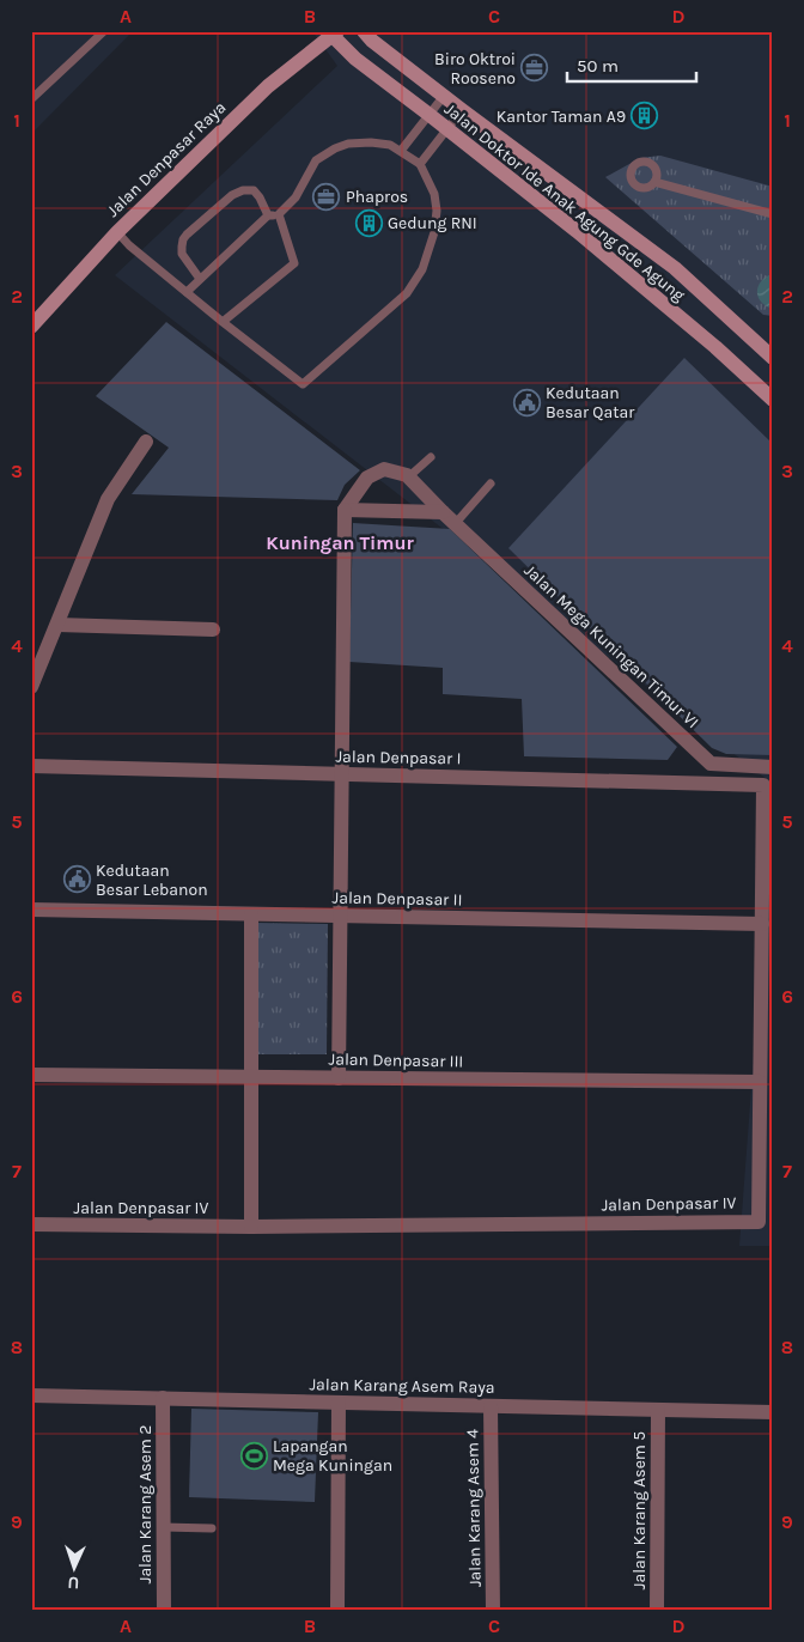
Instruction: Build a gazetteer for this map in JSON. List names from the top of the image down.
{
  "streets": {
    "main road": ["Jalan Denpasar Raya", "Jalan Doktor Ide Anak Agung Gde Agung"],
    "street": [
      "Jalan Mega Kuningan Timur VI",
      "Jalan Denpasar I",
      "Jalan Denpasar II",
      "Jalan Denpasar III",
      "Jalan Denpasar IV",
      "Jalan Karang Asem Raya",
      "Jalan Karang Asem 2",
      "Jalan Karang Asem 4",
      "Jalan Karang Asem 5"
    ]
  },
  "crossings": [
    ["Jalan Denpasar Raya", "Jalan Doktor Ide Anak Agung Gde Agung"],
    ["Jalan Denpasar I", "Jalan Denpasar IV"],
    ["Jalan Denpasar II", "Jalan Denpasar IV"],
    ["Jalan Denpasar III", "Jalan Denpasar IV"],
    ["Jalan Karang Asem Raya", "Jalan Karang Asem 2"],
    ["Jalan Karang Asem Raya", "Jalan Karang Asem 4"],
    ["Jalan Karang Asem Raya", "Jalan Karang Asem 5"]
  ],
  "districts": ["Kuningan Timur"],
  "places": {
    "office": ["Biro Oktroi Rooseno", "Phapros"],
    "building": ["Kantor Taman A9", "Gedung RNI"],
    "public building": ["Kedutaan Besar Qatar", "Kedutaan Besar Lebanon"],
    "sports": ["Lapangan Mega Kuningan"]
  },
  "scale_bar": "50 m",
  "north": "bottom",
  "grid": {
    "columns": [
      "A",
      "B",
      "C",
      "D"
    ],
    "rows": [
      "1",
      "2",
      "3",
      "4",
      "5",
      "6",
      "7",
      "8",
      "9"
    ]
  }
}
